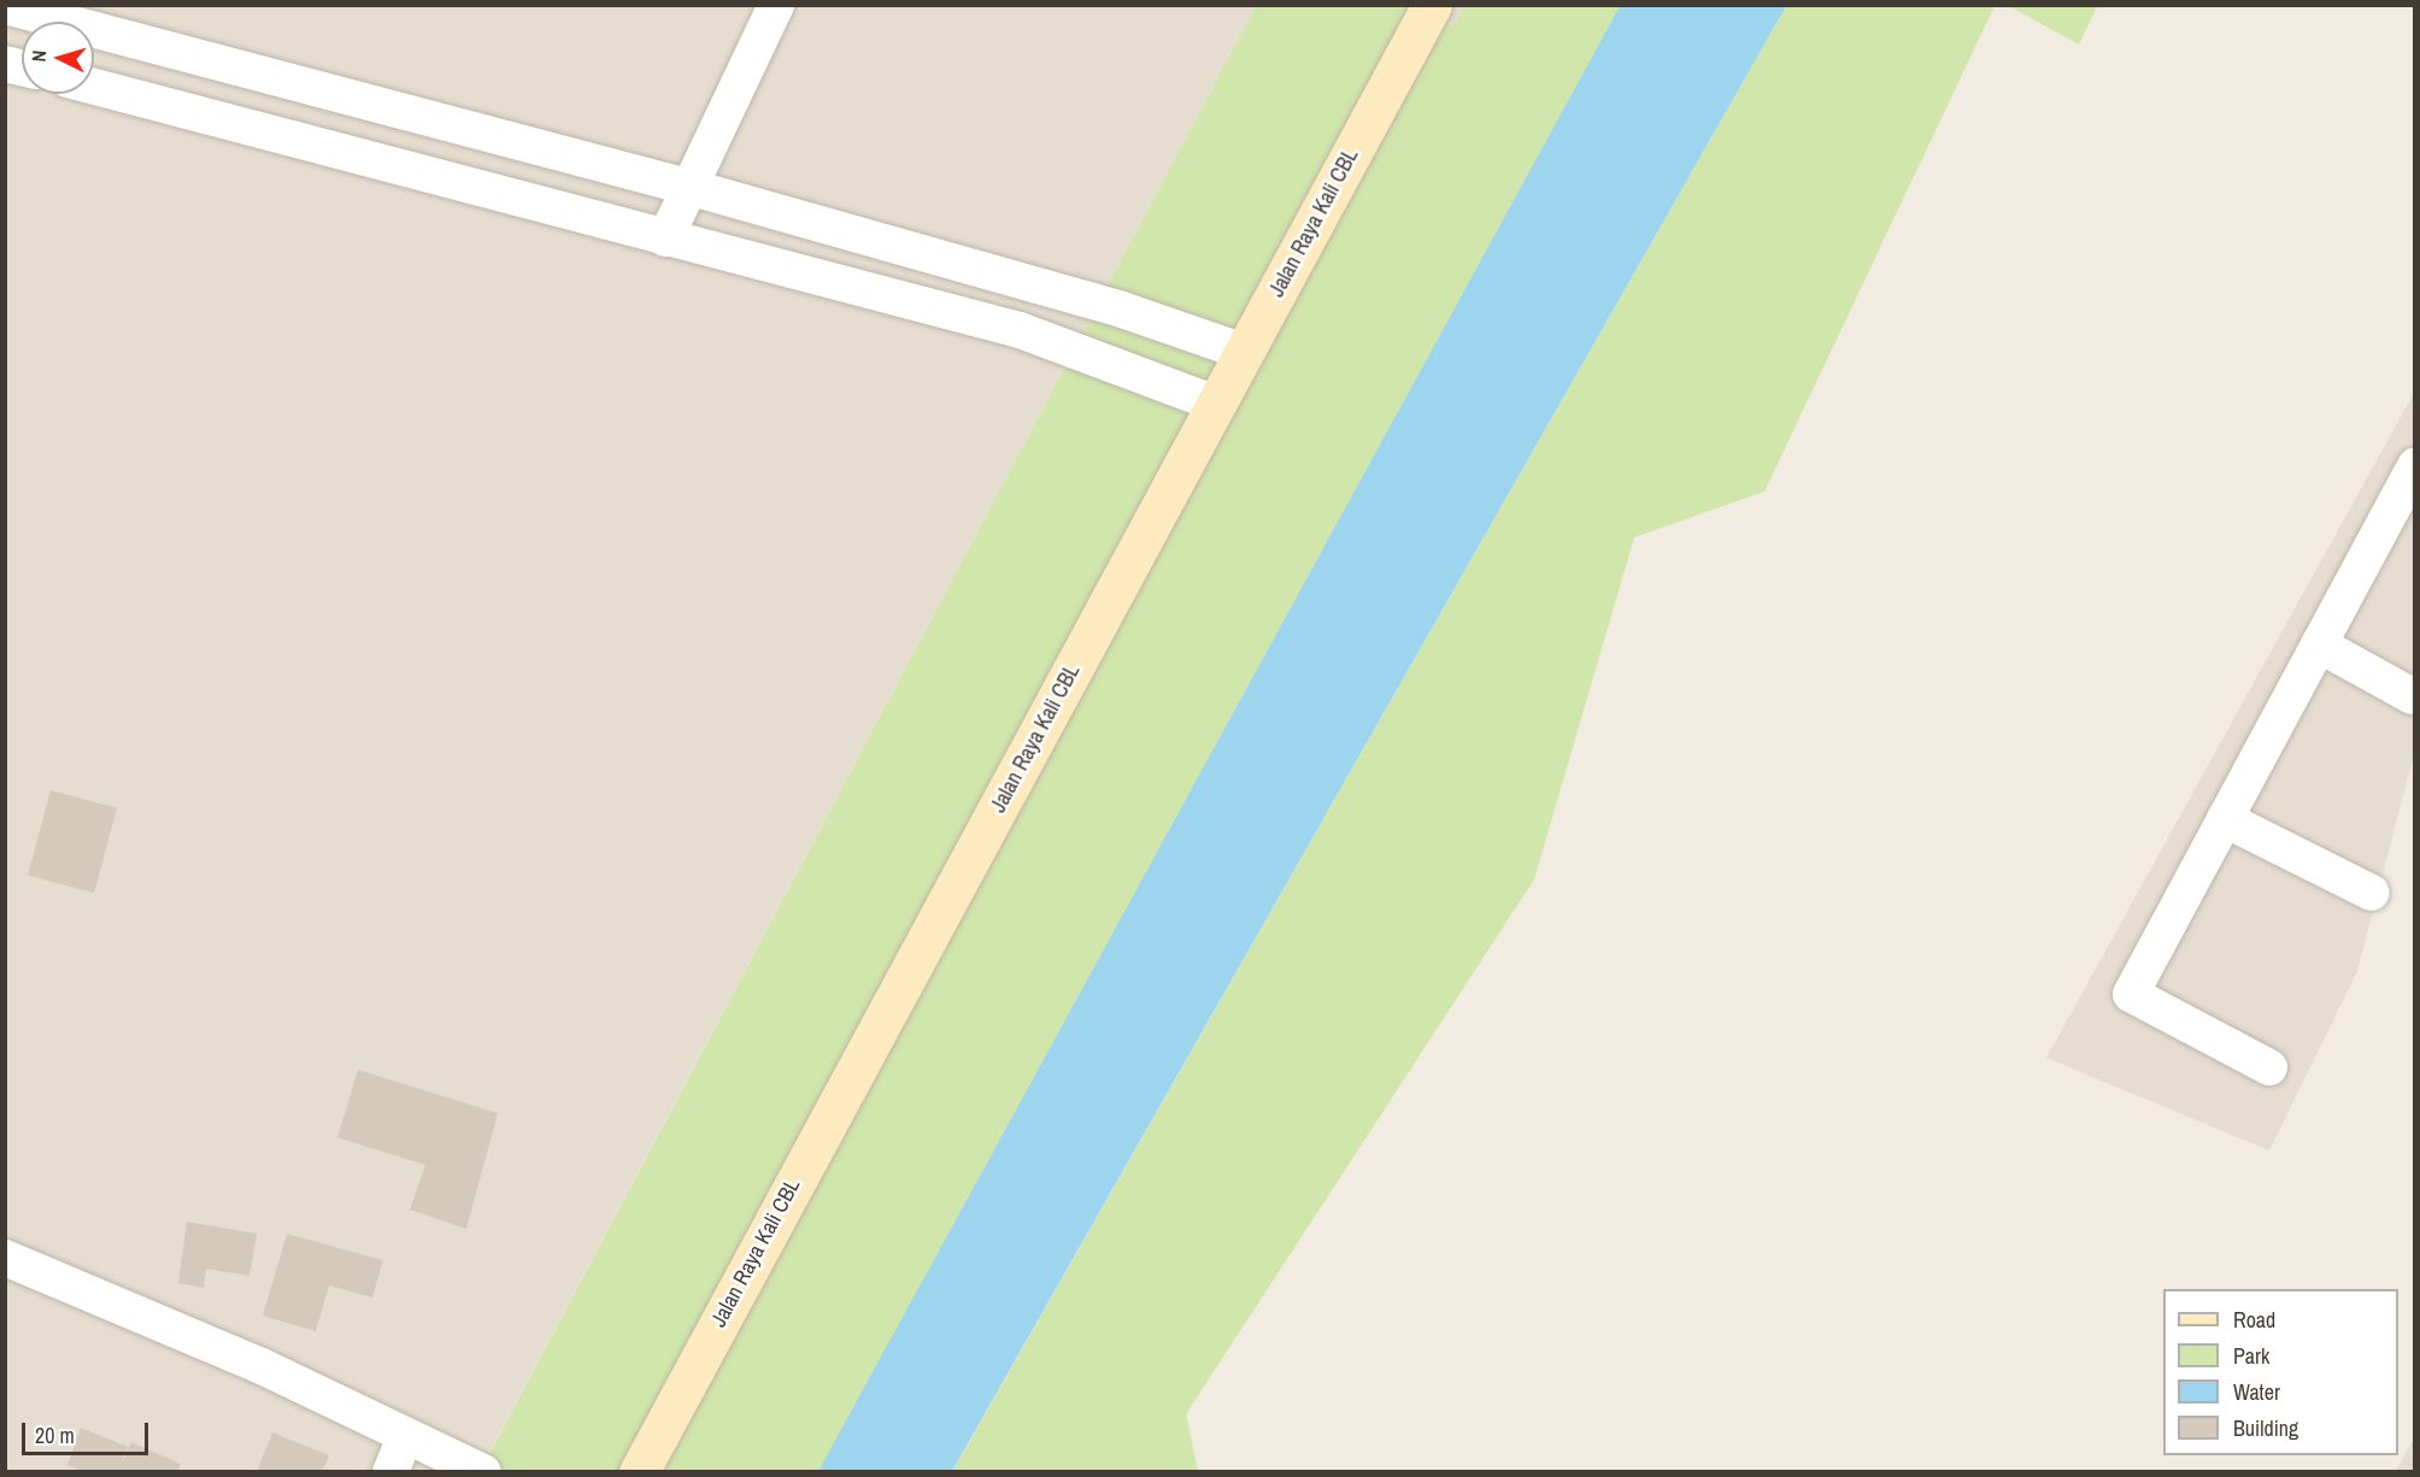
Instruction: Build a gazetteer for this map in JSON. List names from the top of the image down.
{
  "streets": {
    "main road": ["Jalan Raya Kali CBL"]
  },
  "legend": [
    "Road",
    "Park",
    "Water",
    "Building"
  ],
  "scale_bar": "20 m",
  "north": "left"
}
